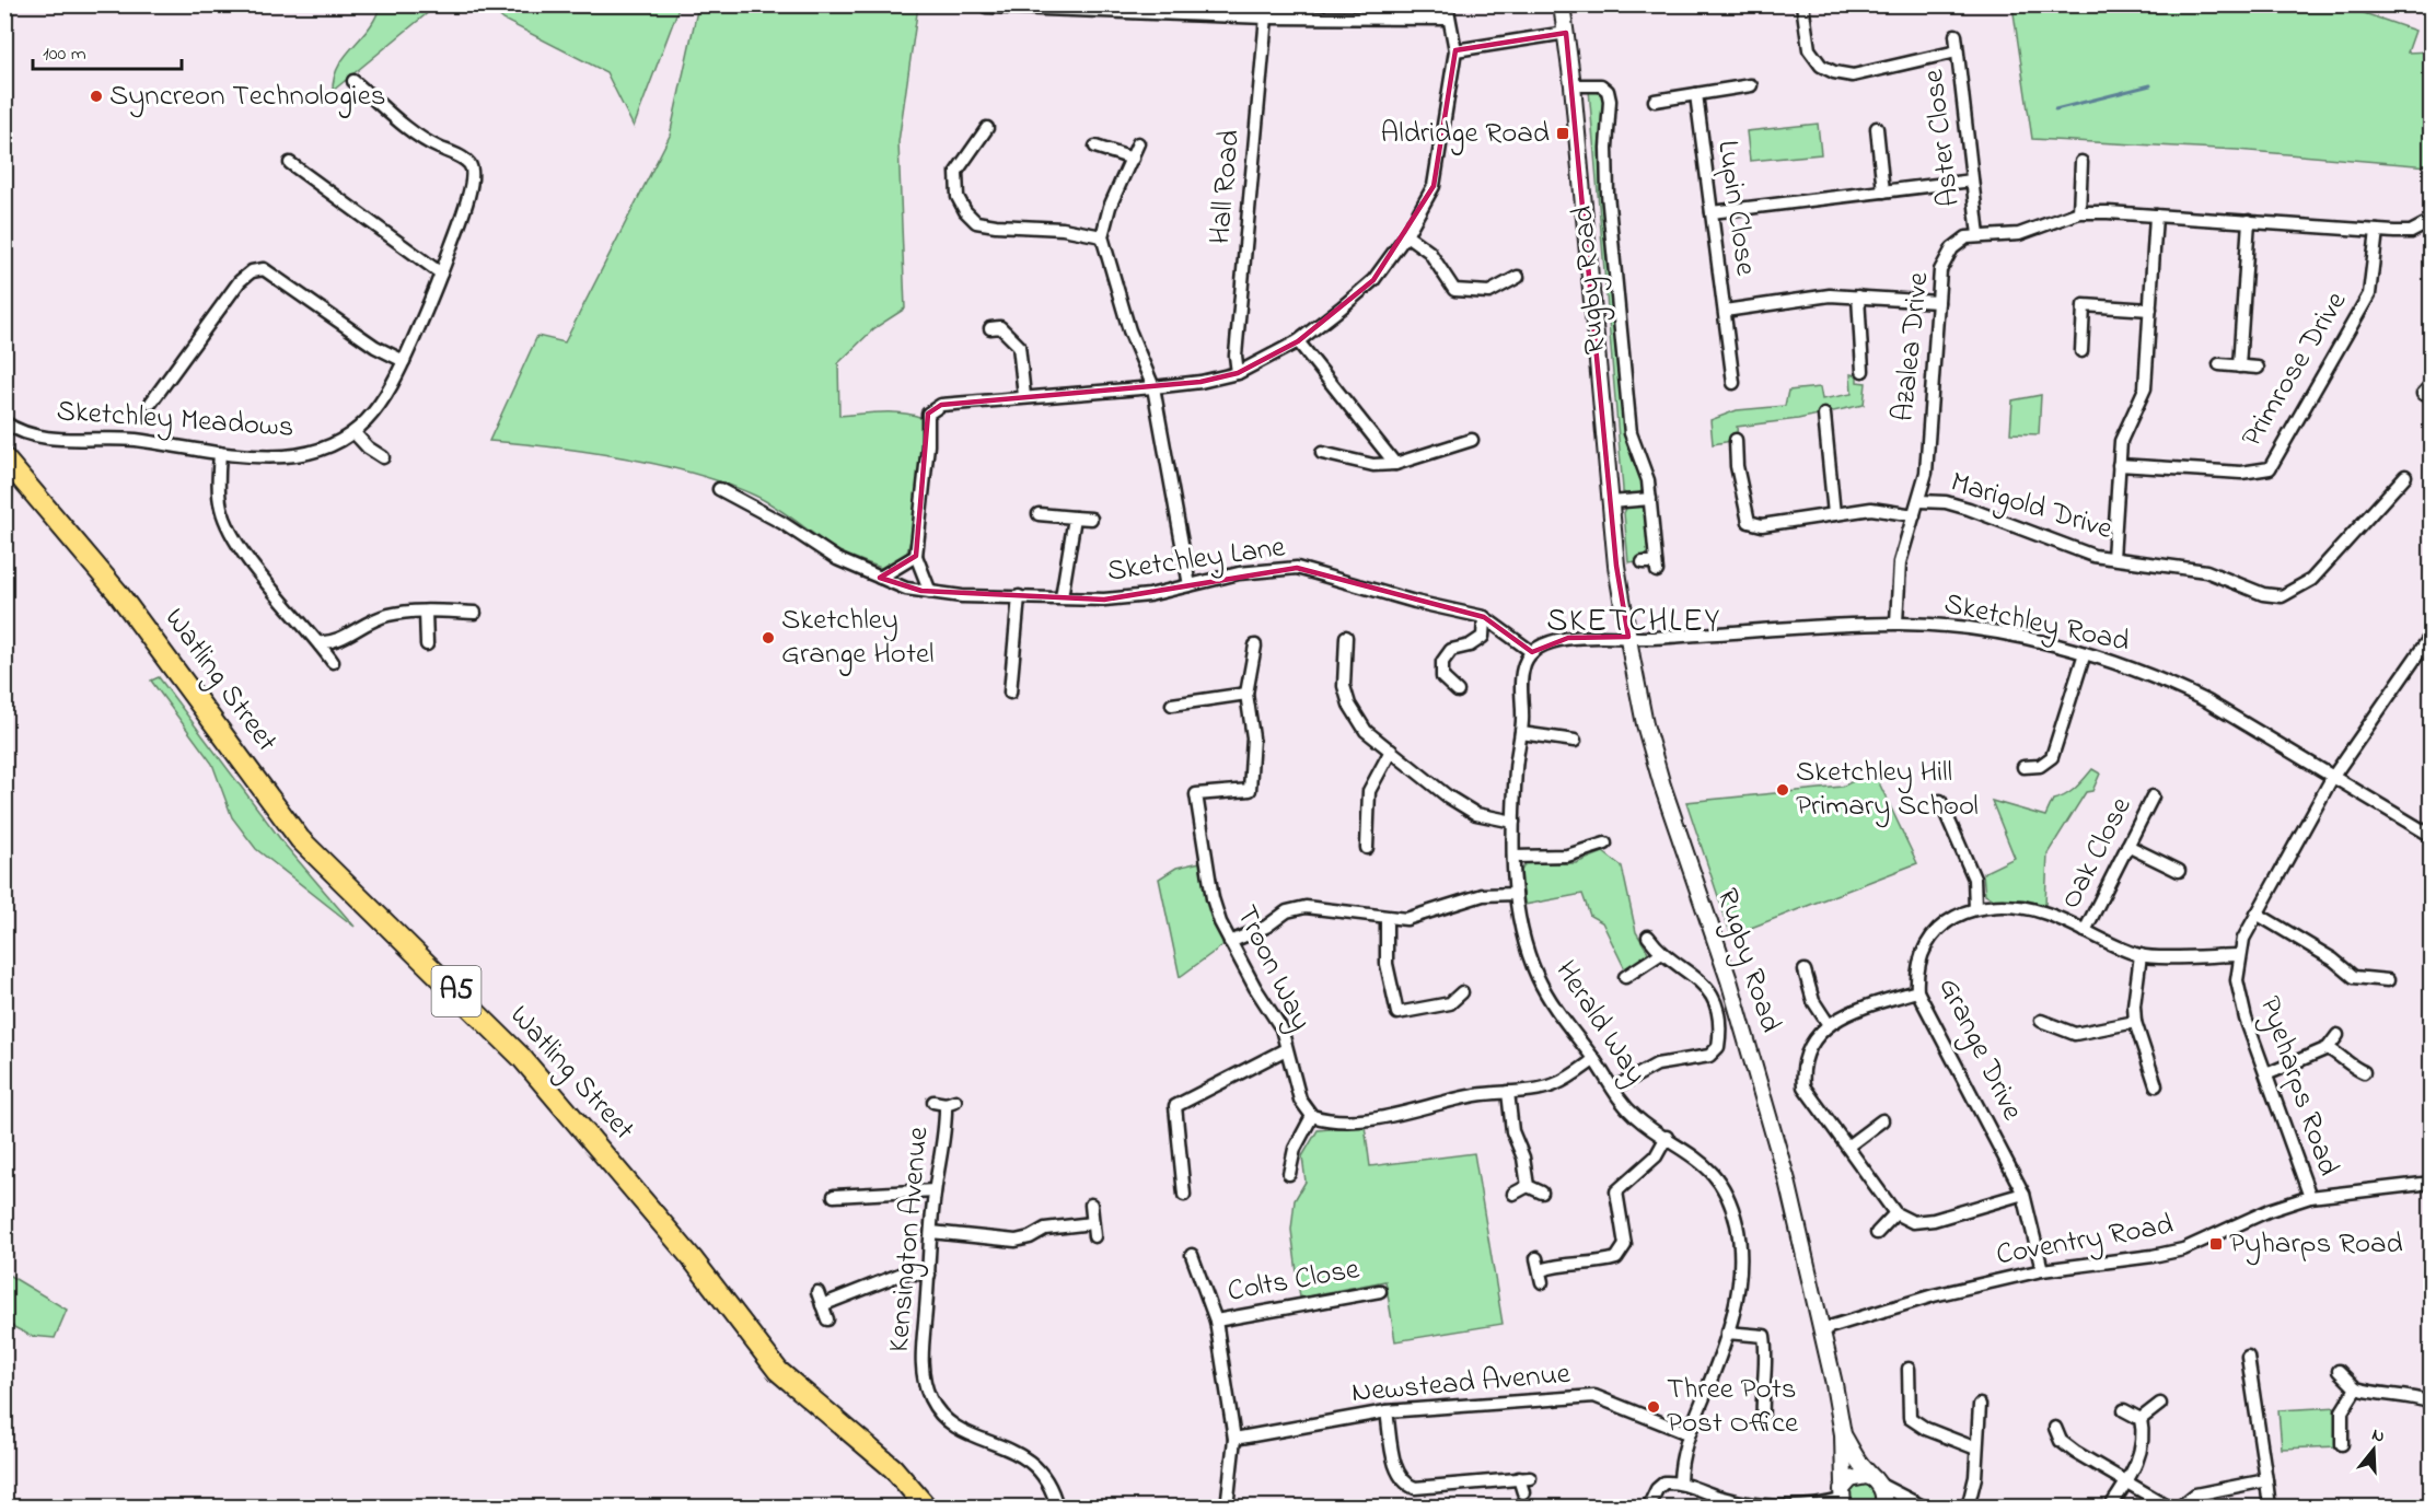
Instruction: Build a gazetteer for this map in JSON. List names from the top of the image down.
{
  "streets": {
    "highway": ["Watling Street", "A5"],
    "main road": ["Rugby Road"],
    "street": [
      "Aster Close",
      "Hall Road",
      "Lupin Close",
      "Azalea Drive",
      "Primrose Drive",
      "Sketchley Meadows",
      "Marigold Drive",
      "Sketchley Lane",
      "Sketchley Road",
      "Oak Close",
      "Troon Way",
      "Herald Way",
      "Grange Drive",
      "Pyeharps Road",
      "Kensington Avenue",
      "Coventry Road",
      "Colts Close",
      "Newstead Avenue"
    ]
  },
  "crossings": [
    ["Aster Close", "Azalea Drive"],
    ["Rugby Road", "Sketchley Road"],
    ["Rugby Road", "Coventry Road"],
    ["Azalea Drive", "Primrose Drive"],
    ["Azalea Drive", "Marigold Drive"],
    ["Azalea Drive", "Sketchley Road"],
    ["Sketchley Lane", "Herald Way"],
    ["Sketchley Road", "Pyeharps Road"],
    ["Oak Close", "Grange Drive"],
    ["Herald Way", "Newstead Avenue"],
    ["Grange Drive", "Pyeharps Road"],
    ["Grange Drive", "Coventry Road"],
    ["Pyeharps Road", "Coventry Road"]
  ],
  "districts": ["SKETCHLEY"],
  "places": {
    "other": [
      "Syncreon Technologies",
      "Sketchley Grange Hotel",
      "Sketchley Hill Primary School",
      "Three Pots Post Office"
    ],
    "transit": ["Aldridge Road", "Pyharps Road"]
  },
  "scale_bar": "100 m",
  "north": "top"
}
